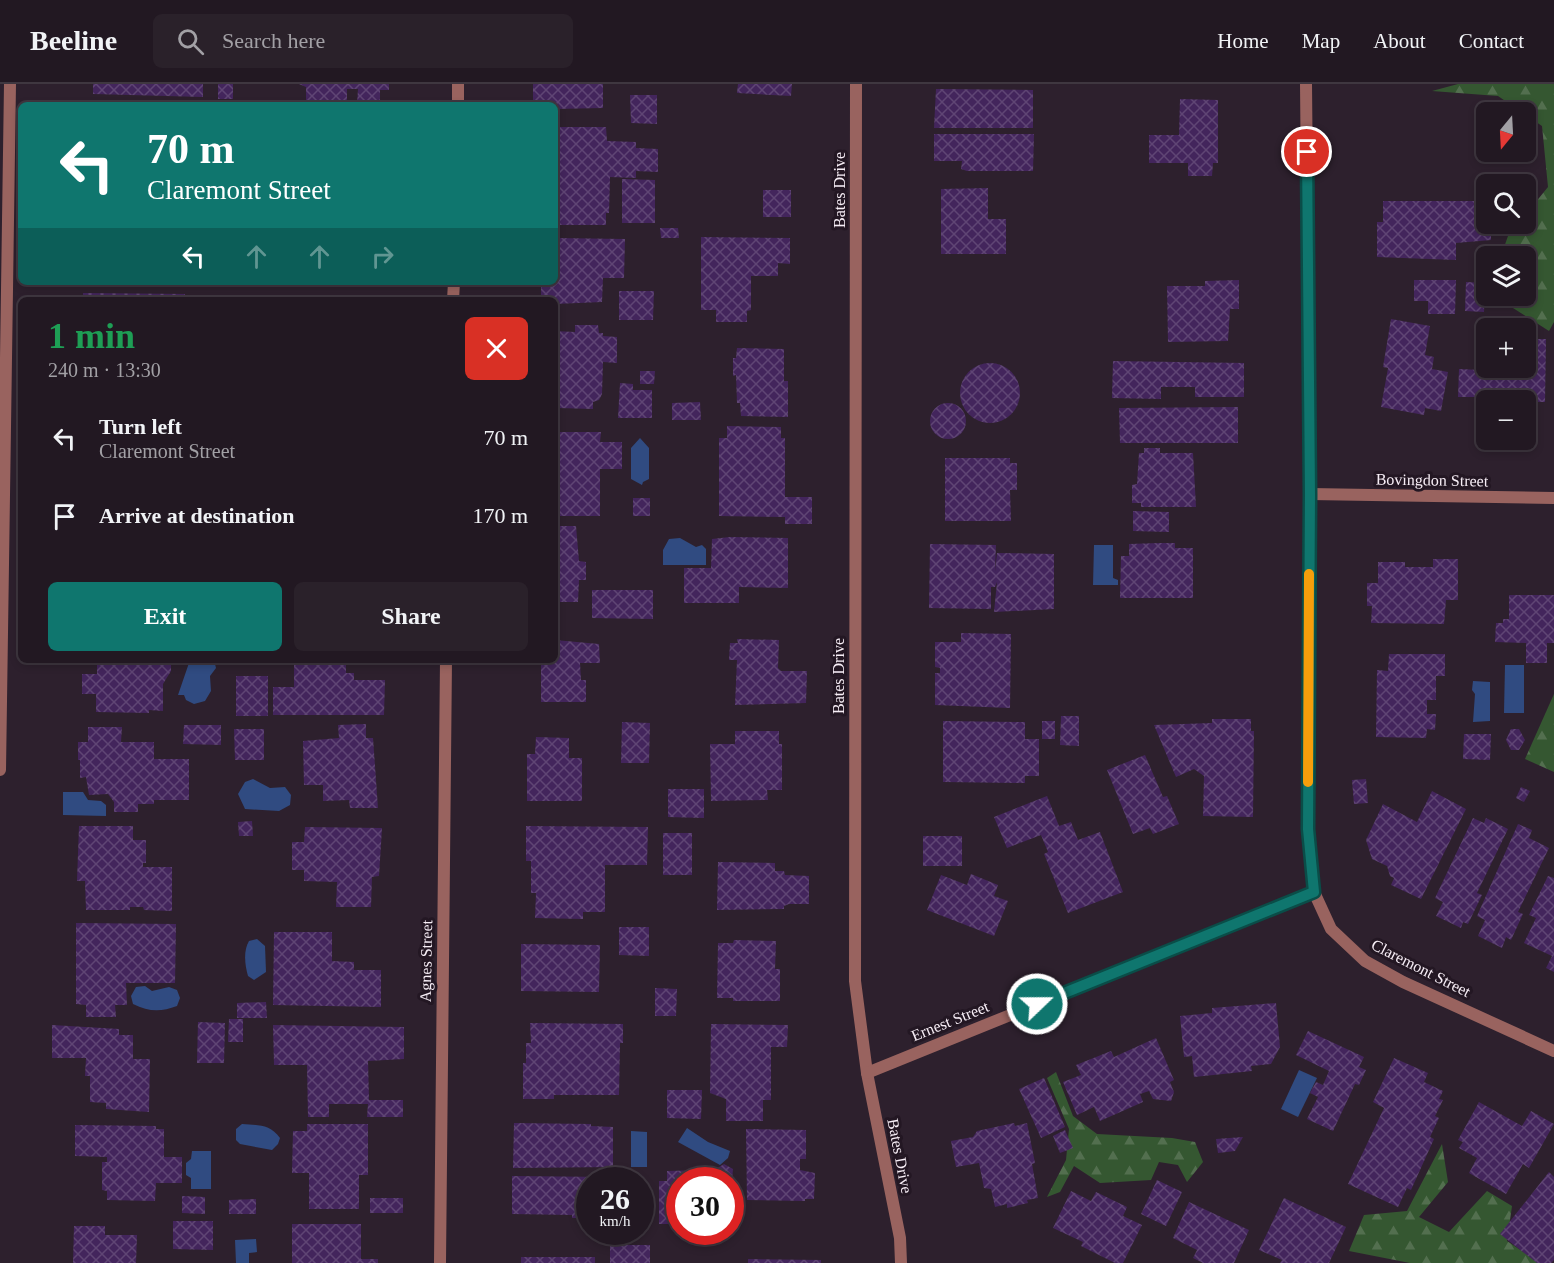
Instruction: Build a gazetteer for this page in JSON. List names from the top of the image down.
{
  "streets": {
    "street": [
      "Bates Drive",
      "Bovingdon Street",
      "Agnes Street",
      "Claremont Street",
      "Ernest Street"
    ]
  },
  "crossings": [
    ["Bates Drive", "Ernest Street"],
    ["Bovingdon Street", "Claremont Street"],
    ["Claremont Street", "Ernest Street"]
  ],
  "north": "bottom",
  "page": {
    "header": "Beeline",
    "search": "Search here",
    "nav": [
      "Home",
      "Map",
      "About",
      "Contact"
    ],
    "map_buttons": ["+", "−"],
    "turn": ["70 m", "Claremont Street"],
    "heading": ["1 min", "240 m · 13:30"],
    "list": [
      {
        "name": "Turn left",
        "note": "Claremont Street",
        "value": "70 m"
      },
      {
        "name": "Arrive at destination",
        "value": "170 m"
      }
    ],
    "buttons": ["Exit", "Share"],
    "speed": "26 km/h",
    "limit": "30"
  }
}
